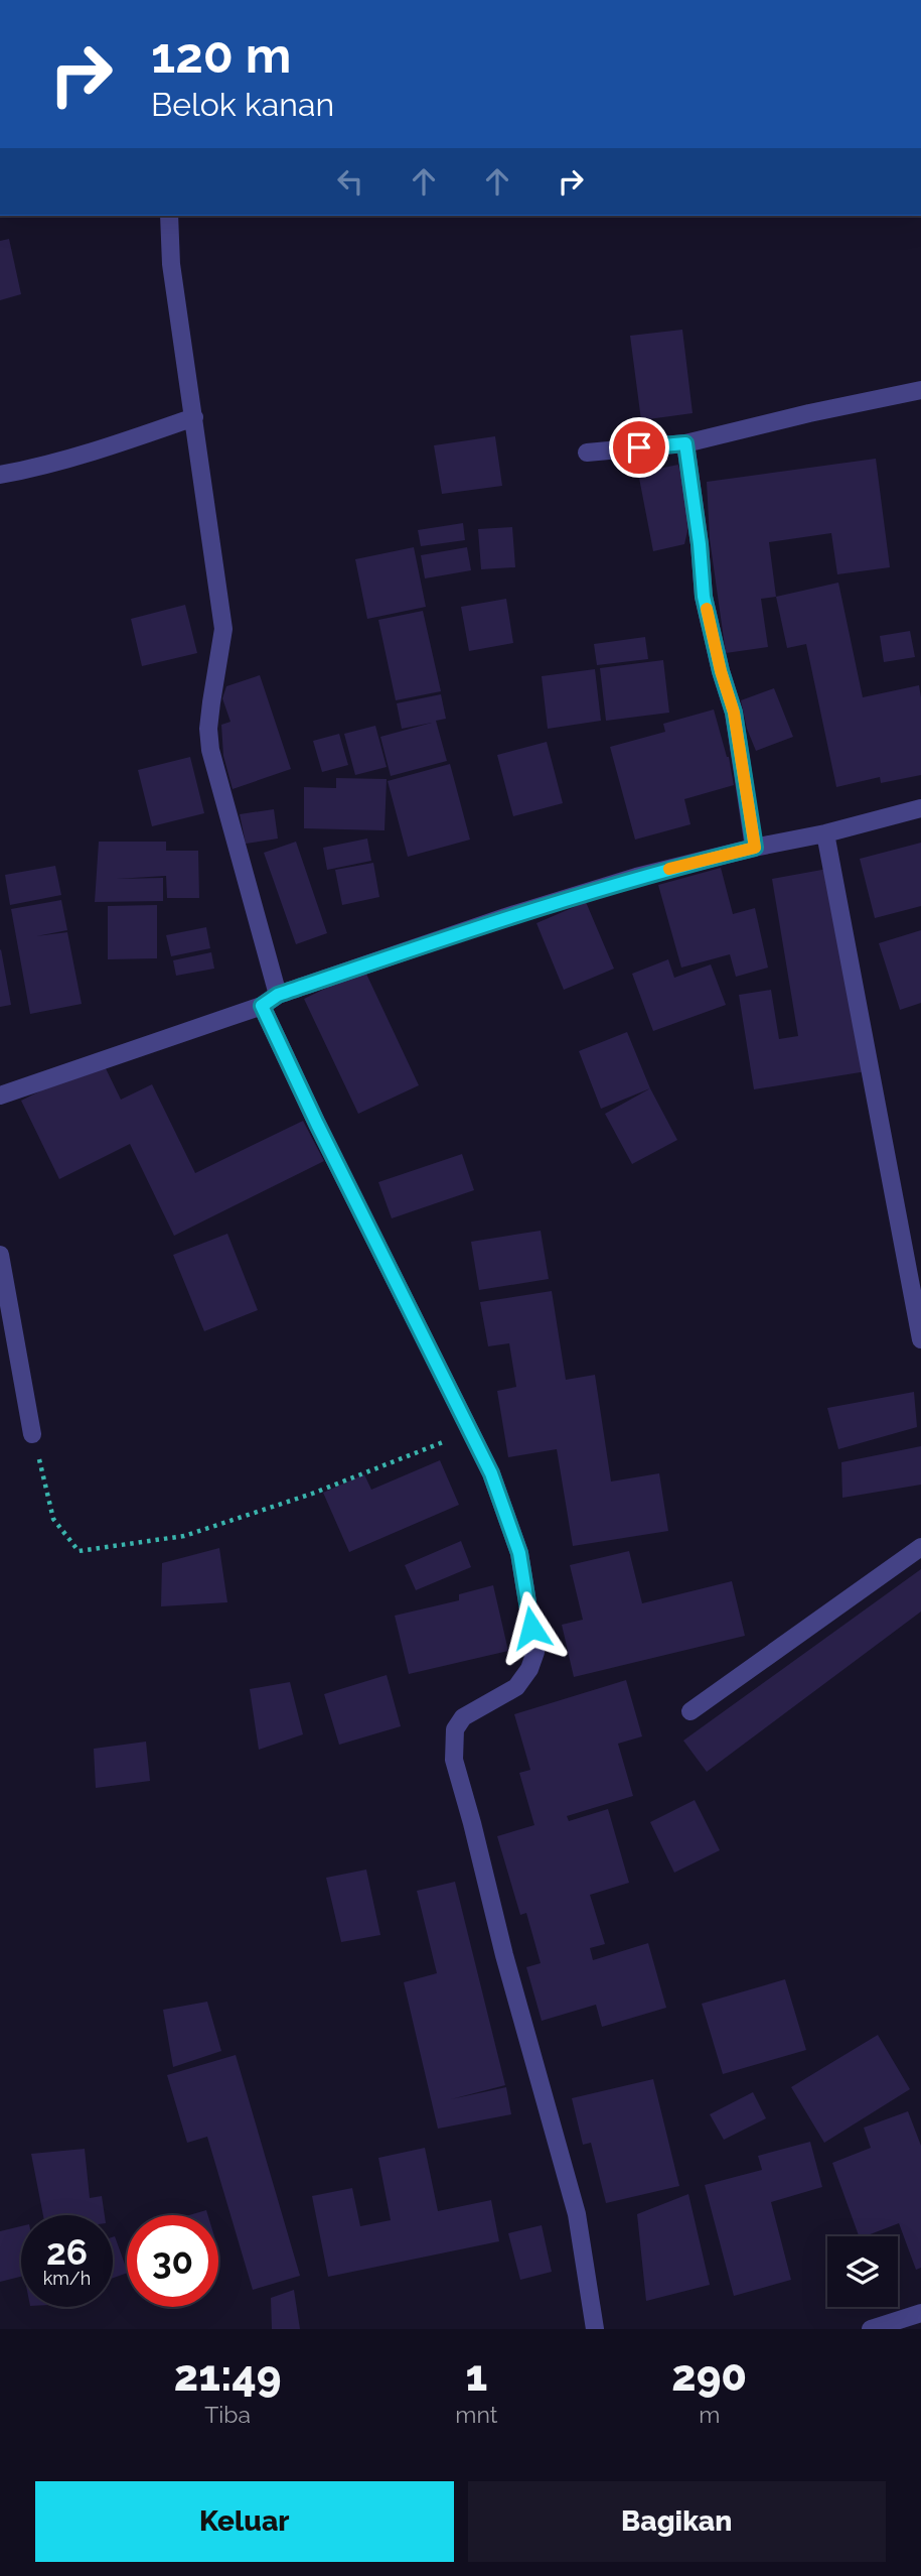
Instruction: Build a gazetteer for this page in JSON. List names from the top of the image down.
{
  "page": {
    "turn": ["120 m", "Belok kanan"],
    "speed": "26 km/h",
    "limit": "30",
    "eta": [
      "21:49",
      "Tiba",
      "1",
      "mnt",
      "290",
      "m"
    ],
    "buttons": ["Keluar", "Bagikan"]
  }
}
